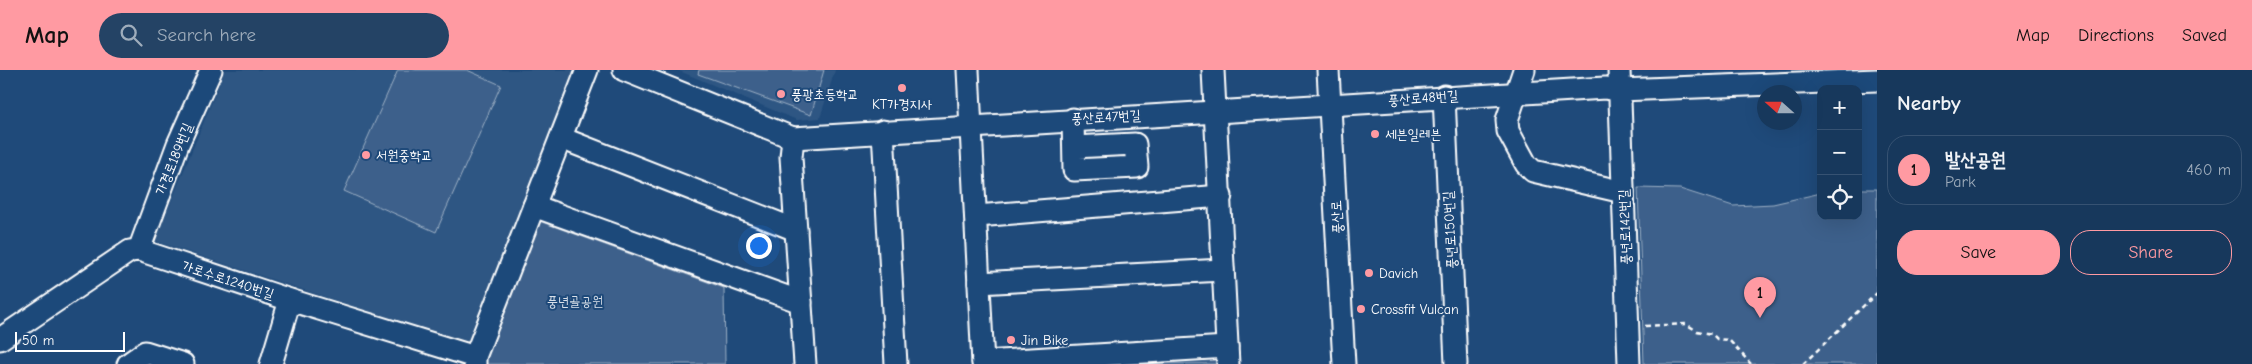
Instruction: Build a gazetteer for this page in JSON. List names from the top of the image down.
{
  "streets": {
    "street": [
      "풍산로48번길",
      "풍산로47번길",
      "가경로189번길",
      "풍산로",
      "풍년로142번길",
      "풍년로150번길",
      "가로수로1240번길"
    ]
  },
  "crossings": [
    ["풍산로48번길", "풍산로47번길"],
    ["풍산로48번길", "풍산로"],
    ["풍산로48번길", "풍년로142번길"],
    ["풍산로48번길", "풍년로150번길"],
    ["풍산로47번길", "풍산로"],
    ["가경로189번길", "가로수로1240번길"]
  ],
  "parks": ["풍년골공원"],
  "places": [
    "KT가경지사",
    "풍광초등학교",
    "세븐일레븐",
    "서원중학교",
    "Davich",
    "Crossfit Vulcan",
    "Jin Bike"
  ],
  "scale_bar": "50 m",
  "north": "left",
  "page": {
    "header": "Map",
    "search": "Search here",
    "nav": ["Map", "Directions", "Saved"],
    "heading": "Nearby",
    "map_buttons": ["+", "−"],
    "list": [
      {
        "mark": "1",
        "name": "발산공원",
        "note": "Park",
        "value": "460 m"
      }
    ],
    "buttons": ["Save", "Share"],
    "pins": "1",
    "scale": "50 m"
  }
}
